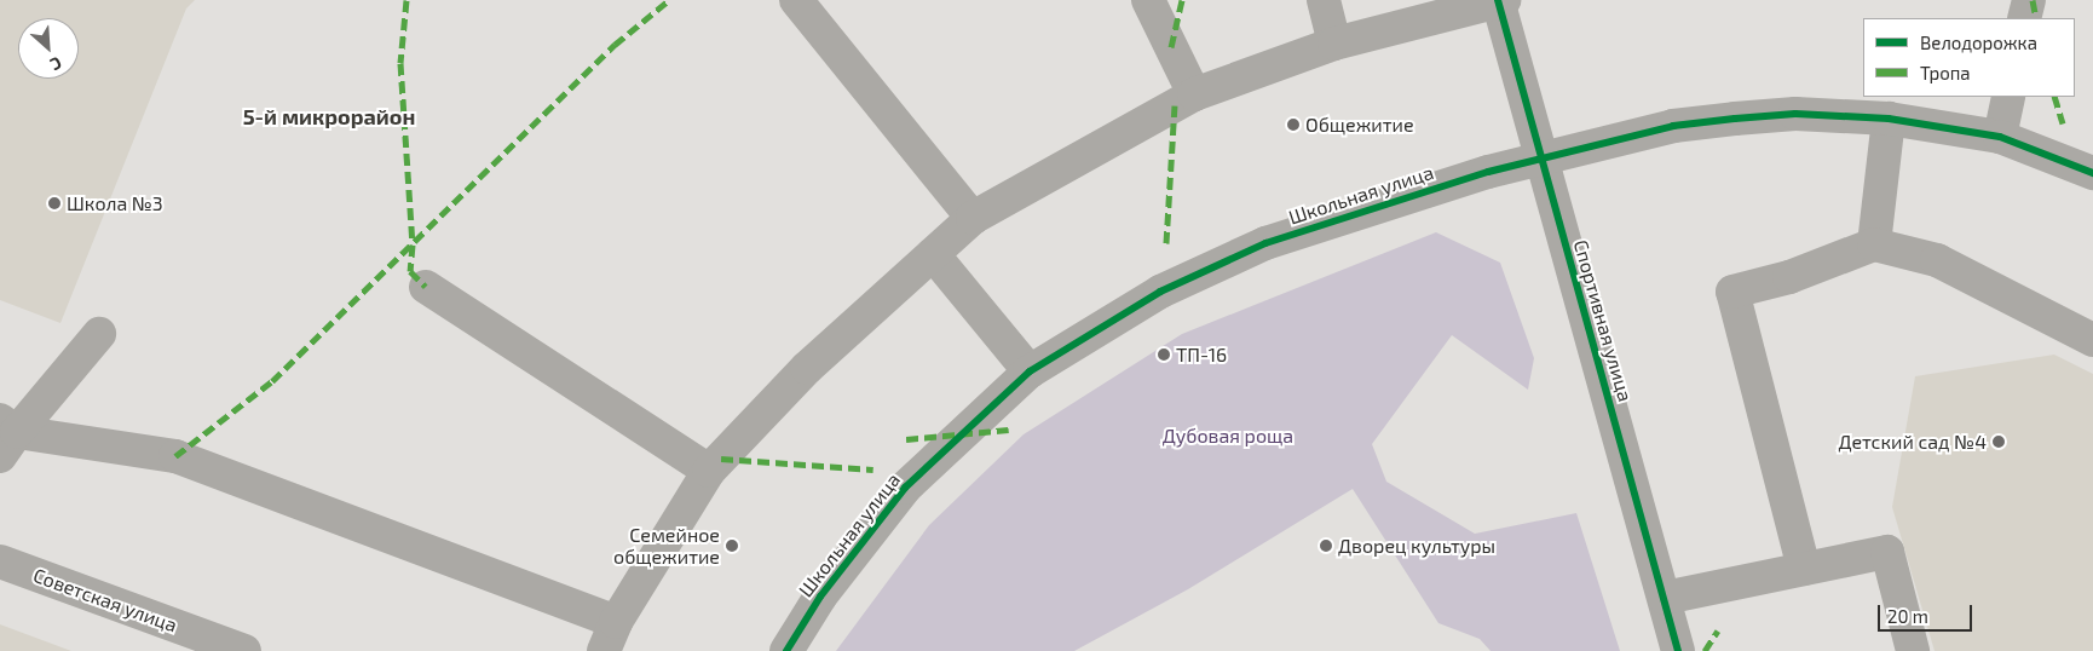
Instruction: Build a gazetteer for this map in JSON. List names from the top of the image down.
{
  "streets": {
    "street": ["Школьная улица", "Спортивная улица", "Советская улица"]
  },
  "crossings": [
    ["Школьная улица", "Спортивная улица"]
  ],
  "districts": ["5-й микрорайон"],
  "parks": ["Дубовая роща"],
  "places": [
    "Общежитие",
    "Школа №3",
    "ТП-16",
    "Детский сад №4",
    "Семейное общежитие",
    "Дворец культуры"
  ],
  "legend": ["Велодорожка", "Тропа"],
  "scale_bar": "20 m",
  "north": "bottom right"
}
